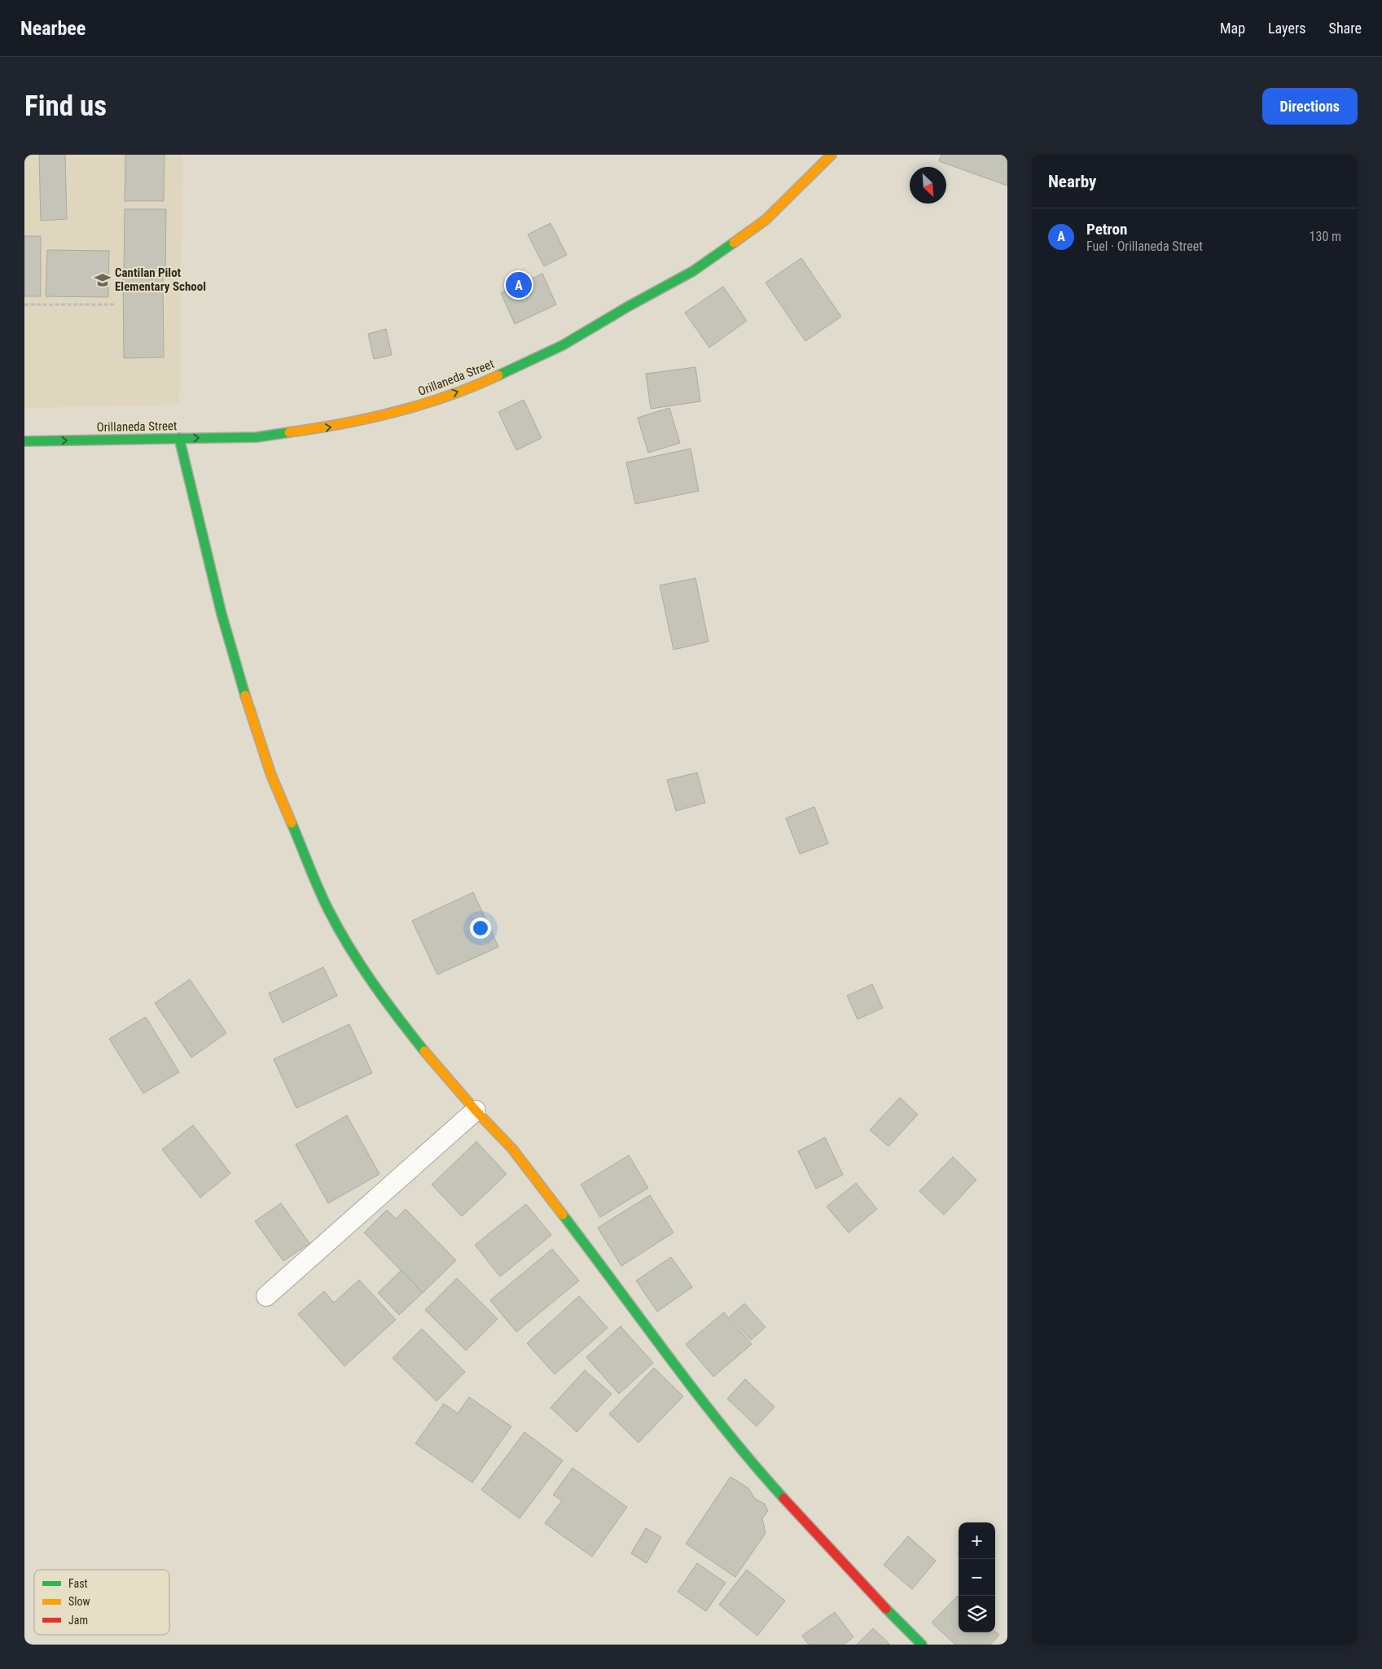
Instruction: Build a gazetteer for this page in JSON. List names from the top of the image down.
{
  "streets": {
    "street": ["Orillaneda Street"]
  },
  "one_way": ["Orillaneda Street"],
  "places": {
    "school or university": ["Cantilan Pilot Elementary School"]
  },
  "legend": ["Fast", "Slow", "Jam"],
  "north": "bottom right",
  "page": {
    "header": "Nearbee",
    "nav": ["Map", "Layers", "Share"],
    "buttons": "Directions",
    "title": "Find us",
    "heading": "Nearby",
    "list": [
      {
        "mark": "A",
        "name": "Petron",
        "note": "Fuel · Orillaneda Street",
        "value": "130 m"
      }
    ],
    "pins": "A",
    "map_buttons": ["+", "−"]
  }
}
